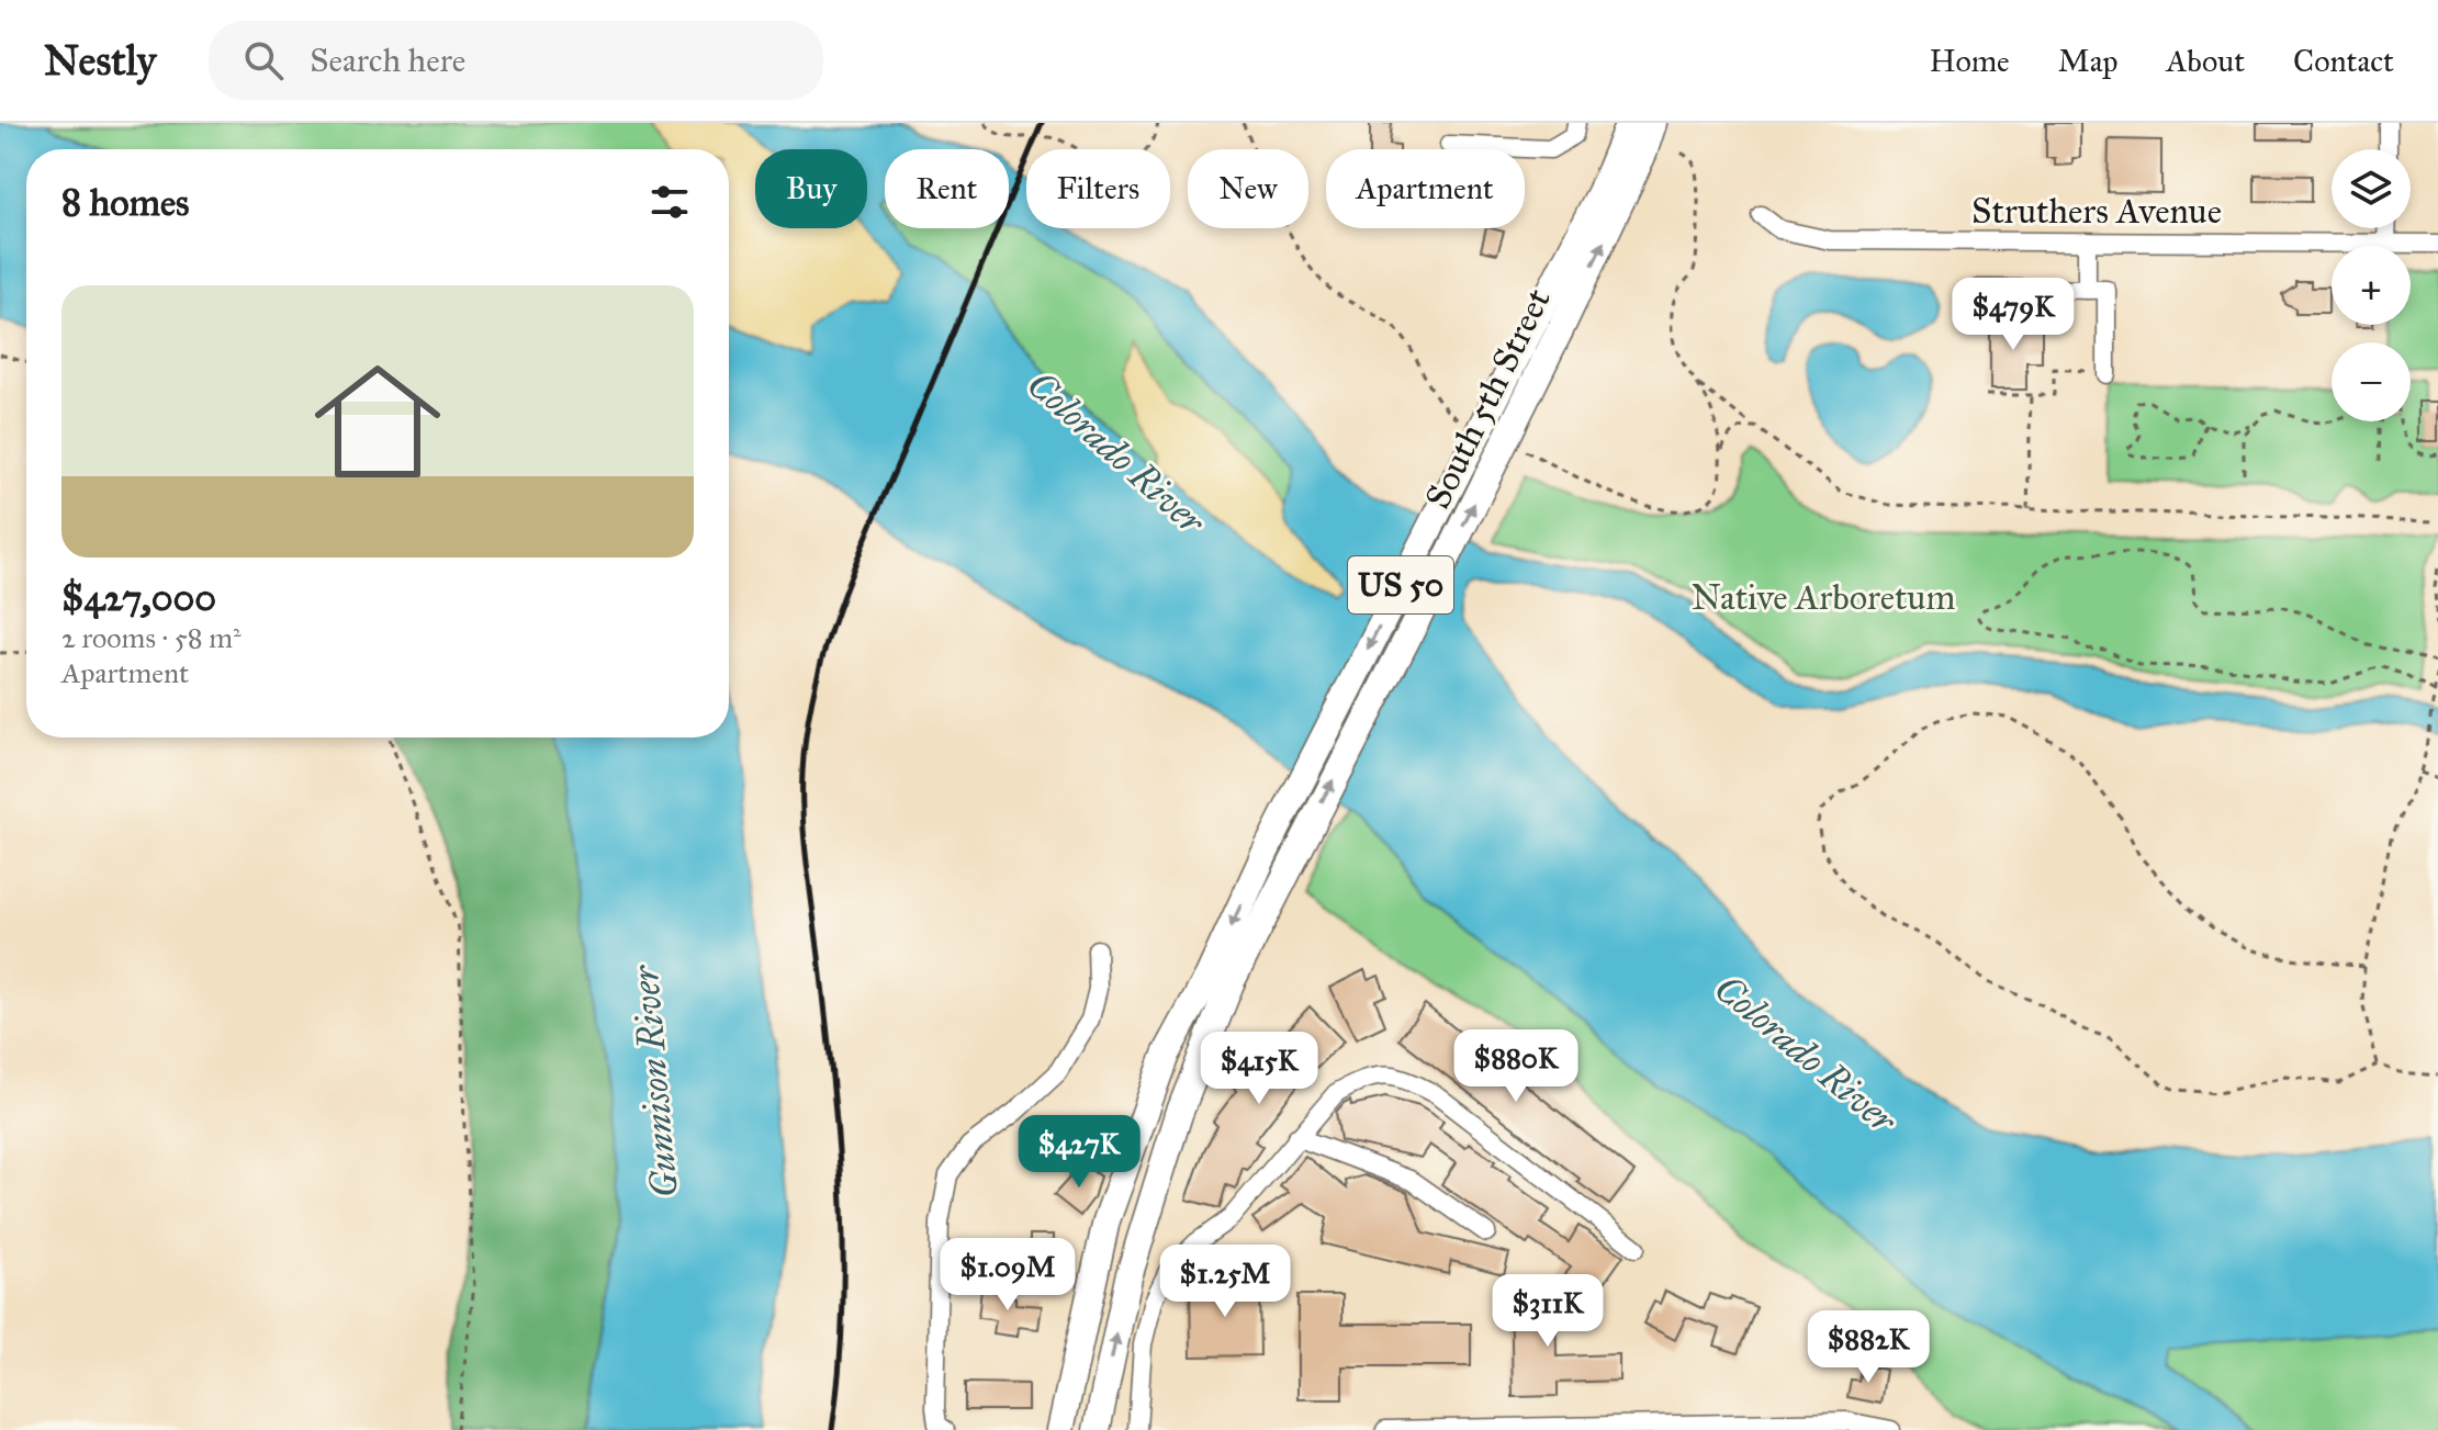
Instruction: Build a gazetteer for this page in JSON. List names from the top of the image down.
{
  "streets": {
    "highway": ["South 5th Street", "US 50"],
    "street": ["Struthers Avenue"]
  },
  "crossings": [
    ["South 5th Street", "US 50"]
  ],
  "water": ["Colorado River", "Gunnison River"],
  "parks": ["Native Arboretum"],
  "page": {
    "header": "Nestly",
    "search": "Search here",
    "nav": [
      "Home",
      "Map",
      "About",
      "Contact"
    ],
    "map_buttons": ["+", "−"],
    "chip": [
      "Buy",
      "Rent",
      "Filters",
      "New",
      "Apartment"
    ],
    "heading": "8 homes",
    "list": [
      {
        "name": "$427,000",
        "note": "2 rooms · 58 m² · Apartment"
      }
    ],
    "price": [
      "$479K",
      "$880K",
      "$415K",
      "$427K",
      "$1.09M",
      "$1.25M",
      "$311K",
      "$882K"
    ]
  }
}
